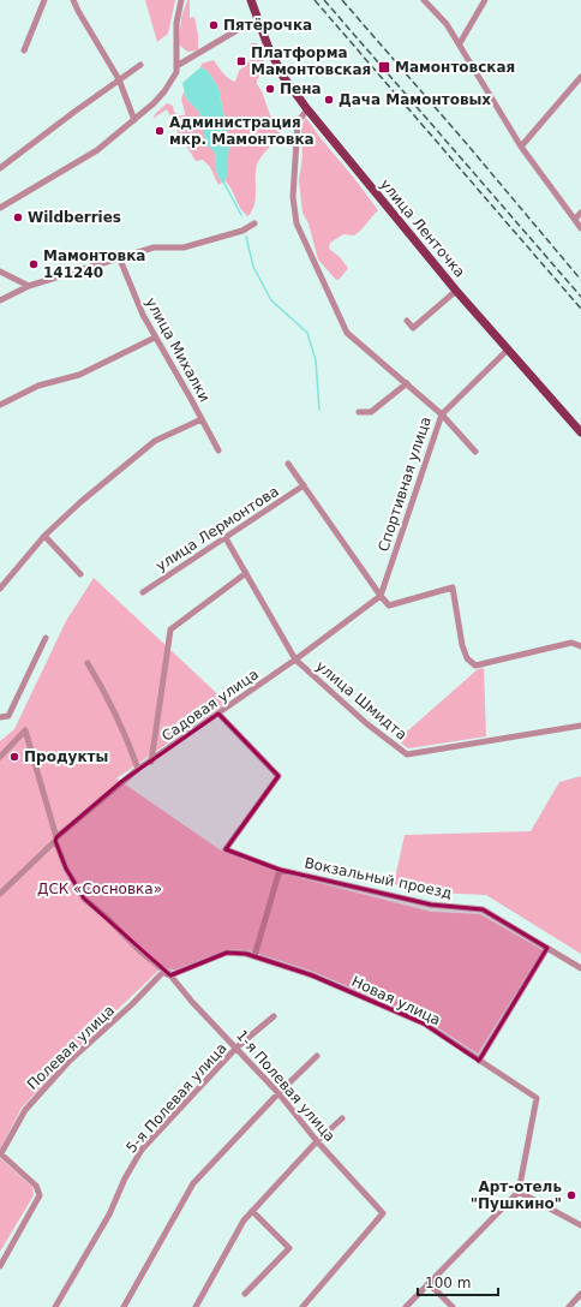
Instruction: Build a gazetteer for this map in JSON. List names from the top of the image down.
{
  "streets": {
    "main road": ["улица Ленточка"],
    "street": [
      "улица Михалки",
      "Спортивная улица",
      "улица Лермонтова",
      "улица Шмидта",
      "Садовая улица",
      "Вокзальный проезд",
      "Новая улица",
      "Полевая улица",
      "1-я Полевая улица",
      "5-я Полевая улица"
    ]
  },
  "crossings": [
    ["улица Ленточка", "Спортивная улица"],
    ["Спортивная улица", "Садовая улица"],
    ["улица Лермонтова", "улица Шмидта"],
    ["улица Шмидта", "Садовая улица"],
    ["Садовая улица", "Вокзальный проезд"],
    ["Садовая улица", "1-я Полевая улица"],
    ["Новая улица", "Полевая улица"],
    ["Новая улица", "1-я Полевая улица"],
    ["Полевая улица", "1-я Полевая улица"],
    ["1-я Полевая улица", "5-я Полевая улица"]
  ],
  "parks": ["ДСК «Сосновка»"],
  "places": {
    "other": [
      "Пятёрочка",
      "Пена",
      "Дача Мамонтовых",
      "Администрация мкр. Мамонтовка",
      "Wildberries",
      "Мамонтовка 141240",
      "Продукты",
      "Арт-отель \"Пушкино\""
    ],
    "transit": ["Платформа Мамонтовская", "Мамонтовская"]
  },
  "scale_bar": "100 m"
}
